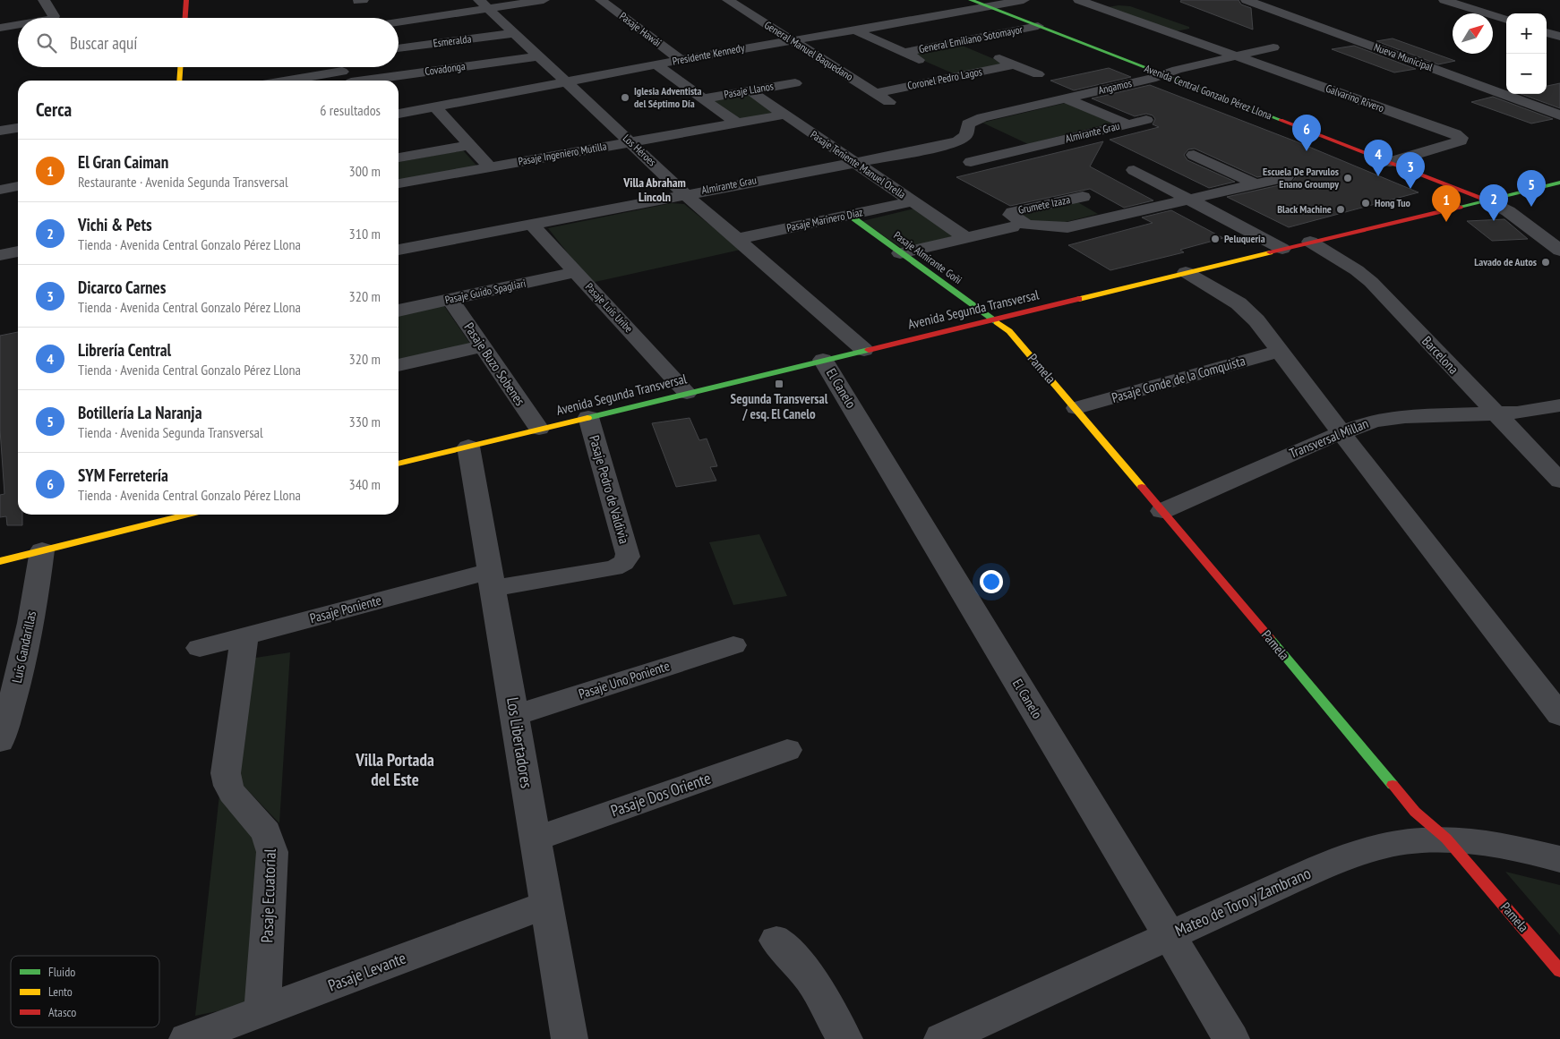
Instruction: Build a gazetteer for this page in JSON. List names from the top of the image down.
{
  "streets": {
    "street": [
      "Pasaje Hawái",
      "General Emiliano Sotomayor",
      "Esmeralda",
      "General Manuel Baquedano",
      "Presidente Kennedy",
      "Nueva Municipal",
      "Covadonga",
      "Coronel Pedro Lagos",
      "Angamos",
      "Pasaje Llanos",
      "Avenida Central Gonzalo Pérez Llona",
      "Galvarino Rivero",
      "Almirante Grau",
      "Los Héroes",
      "Pasaje Ingeniero Mutilla",
      "Pasaje Teniente Manuel Orella",
      "Grumete Izaza",
      "Pasaje Marinero Díaz",
      "Pasaje Almirante Goñi",
      "Pasaje Guido Spagliari",
      "Pasaje Luis Uribe",
      "Avenida Segunda Transversal",
      "Barcelona",
      "Pasaje Buzo Sobenes",
      "Pamela",
      "Pasaje Conde de la Comquista",
      "El Canelo",
      "Transversal Millan",
      "Pasaje Pedro de Valdivia",
      "Pasaje Poniente",
      "Luis Gandarillas",
      "Pasaje Uno Poniente",
      "Los Libertadores",
      "Pasaje Dos Oriente",
      "Pasaje Ecuatorial",
      "Mateo de Toro y Zambrano",
      "Pasaje Levante"
    ]
  },
  "crossings": [
    ["Pasaje Hawái", "Presidente Kennedy"],
    ["General Emiliano Sotomayor", "Avenida Central Gonzalo Pérez Llona"],
    ["Esmeralda", "Los Héroes"],
    ["General Manuel Baquedano", "Presidente Kennedy"],
    ["General Manuel Baquedano", "Coronel Pedro Lagos"],
    ["Presidente Kennedy", "Avenida Central Gonzalo Pérez Llona"],
    ["Presidente Kennedy", "Los Héroes"],
    ["Covadonga", "Los Héroes"],
    ["Angamos", "Avenida Central Gonzalo Pérez Llona"],
    ["Angamos", "Galvarino Rivero"],
    ["Angamos", "Almirante Grau"],
    ["Pasaje Llanos", "Pasaje Teniente Manuel Orella"],
    ["Avenida Central Gonzalo Pérez Llona", "Galvarino Rivero"],
    ["Avenida Central Gonzalo Pérez Llona", "Avenida Segunda Transversal"],
    ["Almirante Grau", "Los Héroes"],
    ["Almirante Grau", "Pasaje Teniente Manuel Orella"],
    ["Almirante Grau", "Pasaje Luis Uribe"],
    ["Los Héroes", "Pasaje Ingeniero Mutilla"],
    ["Los Héroes", "Pasaje Marinero Díaz"],
    ["Los Héroes", "Avenida Segunda Transversal"],
    ["Pasaje Ingeniero Mutilla", "Pasaje Teniente Manuel Orella"],
    ["Pasaje Teniente Manuel Orella", "Pasaje Marinero Díaz"],
    ["Pasaje Marinero Díaz", "Pasaje Almirante Goñi"],
    ["Pasaje Almirante Goñi", "Avenida Segunda Transversal"],
    ["Pasaje Almirante Goñi", "Pamela"],
    ["Pasaje Guido Spagliari", "Pasaje Luis Uribe"],
    ["Pasaje Guido Spagliari", "Pasaje Buzo Sobenes"],
    ["Pasaje Luis Uribe", "Avenida Segunda Transversal"],
    ["Avenida Segunda Transversal", "Barcelona"],
    ["Avenida Segunda Transversal", "Pasaje Buzo Sobenes"],
    ["Avenida Segunda Transversal", "Pamela"],
    ["Avenida Segunda Transversal", "El Canelo"],
    ["Avenida Segunda Transversal", "Pasaje Pedro de Valdivia"],
    ["Avenida Segunda Transversal", "Los Libertadores"],
    ["Barcelona", "Transversal Millan"],
    ["Pamela", "Pasaje Conde de la Comquista"],
    ["Pamela", "Transversal Millan"],
    ["Pamela", "Mateo de Toro y Zambrano"],
    ["El Canelo", "Mateo de Toro y Zambrano"],
    ["Pasaje Pedro de Valdivia", "Pasaje Poniente"],
    ["Pasaje Pedro de Valdivia", "Los Libertadores"],
    ["Pasaje Poniente", "Los Libertadores"],
    ["Pasaje Poniente", "Pasaje Ecuatorial"],
    ["Pasaje Uno Poniente", "Los Libertadores"],
    ["Los Libertadores", "Pasaje Dos Oriente"],
    ["Los Libertadores", "Pasaje Levante"],
    ["Pasaje Ecuatorial", "Pasaje Levante"]
  ],
  "districts": ["Villa Abraham Lincoln", "Villa Portada del Este"],
  "places": {
    "other": [
      "Iglesia Adventista del Séptimo Día",
      "Escuela De Parvulos Enano Groumpy",
      "Hong Tuo",
      "Black Machine",
      "Peluqueria",
      "Lavado de Autos"
    ],
    "transit": ["Segunda Transversal / esq. El Canelo"]
  },
  "legend": ["Fluido", "Lento", "Atasco"],
  "north": "top right",
  "page": {
    "map_buttons": ["+", "−"],
    "search": "Buscar aquí",
    "heading": ["Cerca", "6 resultados"],
    "pins": [
      "6",
      "4",
      "3",
      "5",
      "2",
      "1"
    ],
    "list": [
      {
        "mark": "1",
        "name": "El Gran Caiman",
        "note": "Restaurante · Avenida Segunda Transversal",
        "value": "300 m"
      },
      {
        "mark": "2",
        "name": "Vichi & Pets",
        "note": "Tienda · Avenida Central Gonzalo Pérez Llona",
        "value": "310 m"
      },
      {
        "mark": "3",
        "name": "Dicarco Carnes",
        "note": "Tienda · Avenida Central Gonzalo Pérez Llona",
        "value": "320 m"
      },
      {
        "mark": "4",
        "name": "Librería Central",
        "note": "Tienda · Avenida Central Gonzalo Pérez Llona",
        "value": "320 m"
      },
      {
        "mark": "5",
        "name": "Botillería La Naranja",
        "note": "Tienda · Avenida Segunda Transversal",
        "value": "330 m"
      },
      {
        "mark": "6",
        "name": "SYM Ferretería",
        "note": "Tienda · Avenida Central Gonzalo Pérez Llona",
        "value": "340 m"
      }
    ]
  }
}
